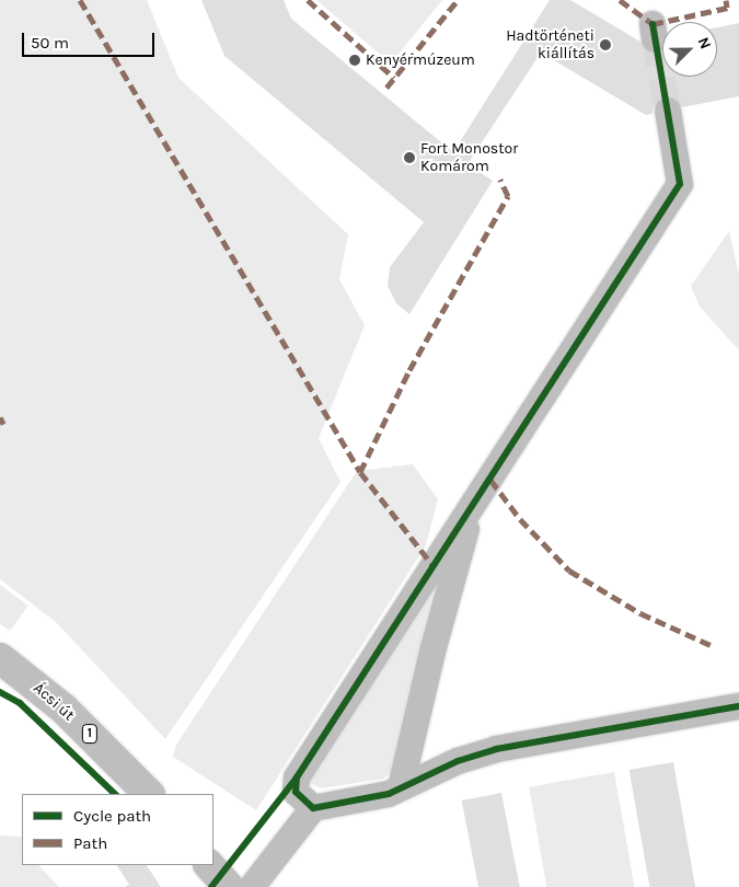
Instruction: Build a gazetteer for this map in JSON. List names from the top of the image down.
{
  "streets": {
    "main road": ["Ácsi út", "1"]
  },
  "places": ["Hadtörténeti kiállítás", "Kenyérmúzeum", "Fort Monostor Komárom"],
  "legend": ["Cycle path", "Path"],
  "scale_bar": "50 m",
  "north": "top right"
}
